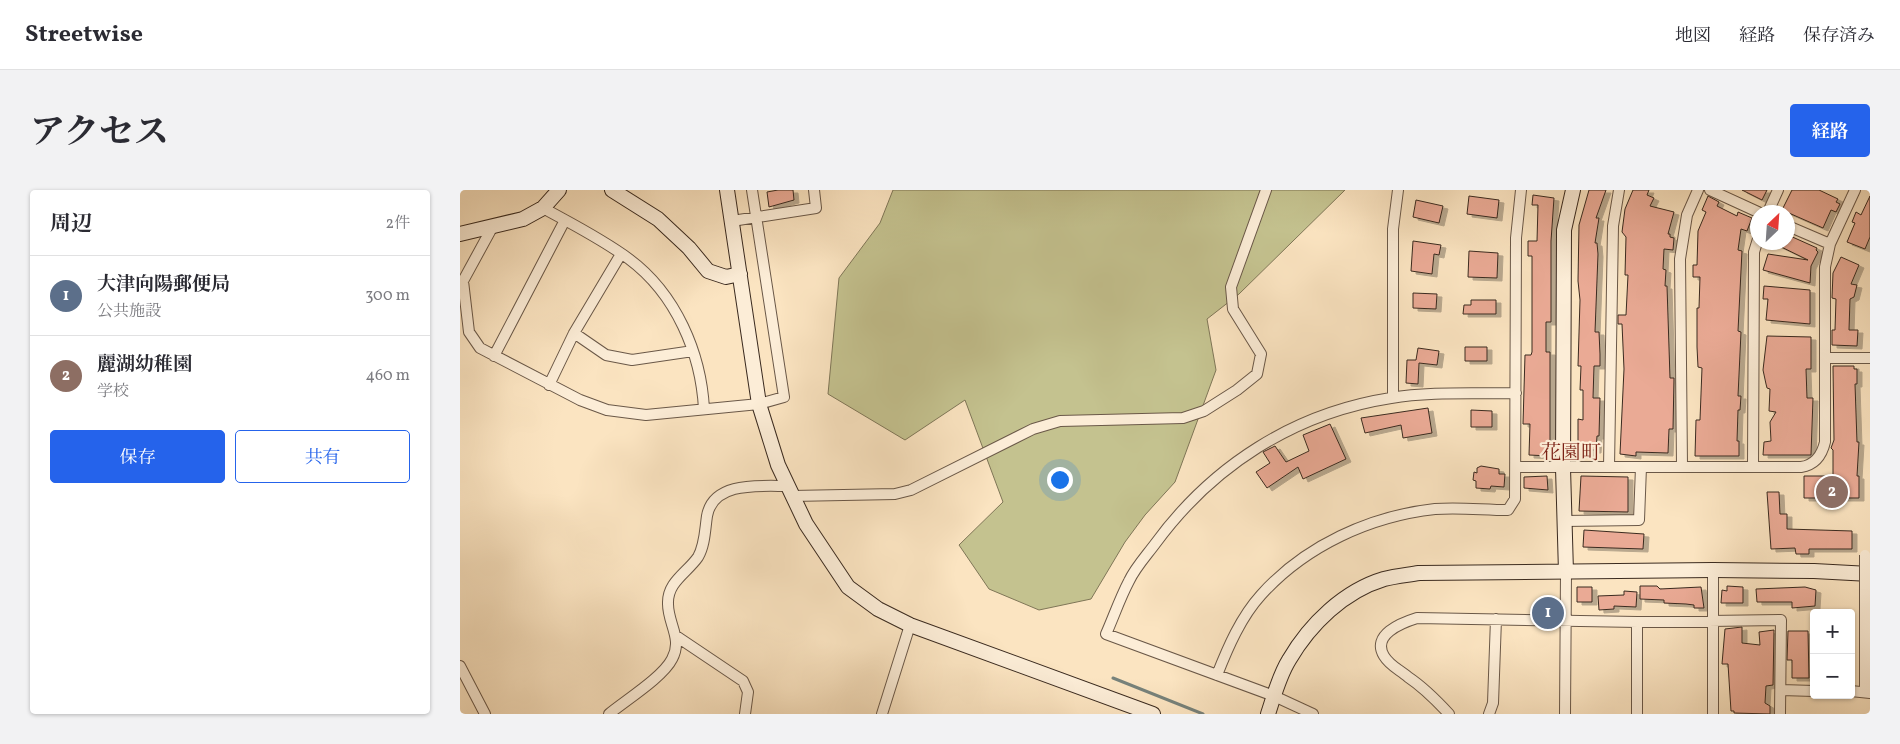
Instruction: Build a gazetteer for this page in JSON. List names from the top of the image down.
{
  "districts": ["花園町"],
  "north": "top right",
  "page": {
    "header": "Streetwise",
    "nav": ["地図", "経路", "保存済み"],
    "title": "アクセス",
    "buttons": [
      "経路",
      ["保存", "共有"]
    ],
    "heading": ["周辺", "2件"],
    "list": [
      {
        "mark": "1",
        "name": "大津向陽郵便局",
        "note": "公共施設",
        "value": "300 m"
      },
      {
        "mark": "2",
        "name": "麗湖幼稚園",
        "note": "学校",
        "value": "460 m"
      }
    ],
    "pins": ["2", "1"],
    "map_buttons": ["+", "−"]
  }
}
